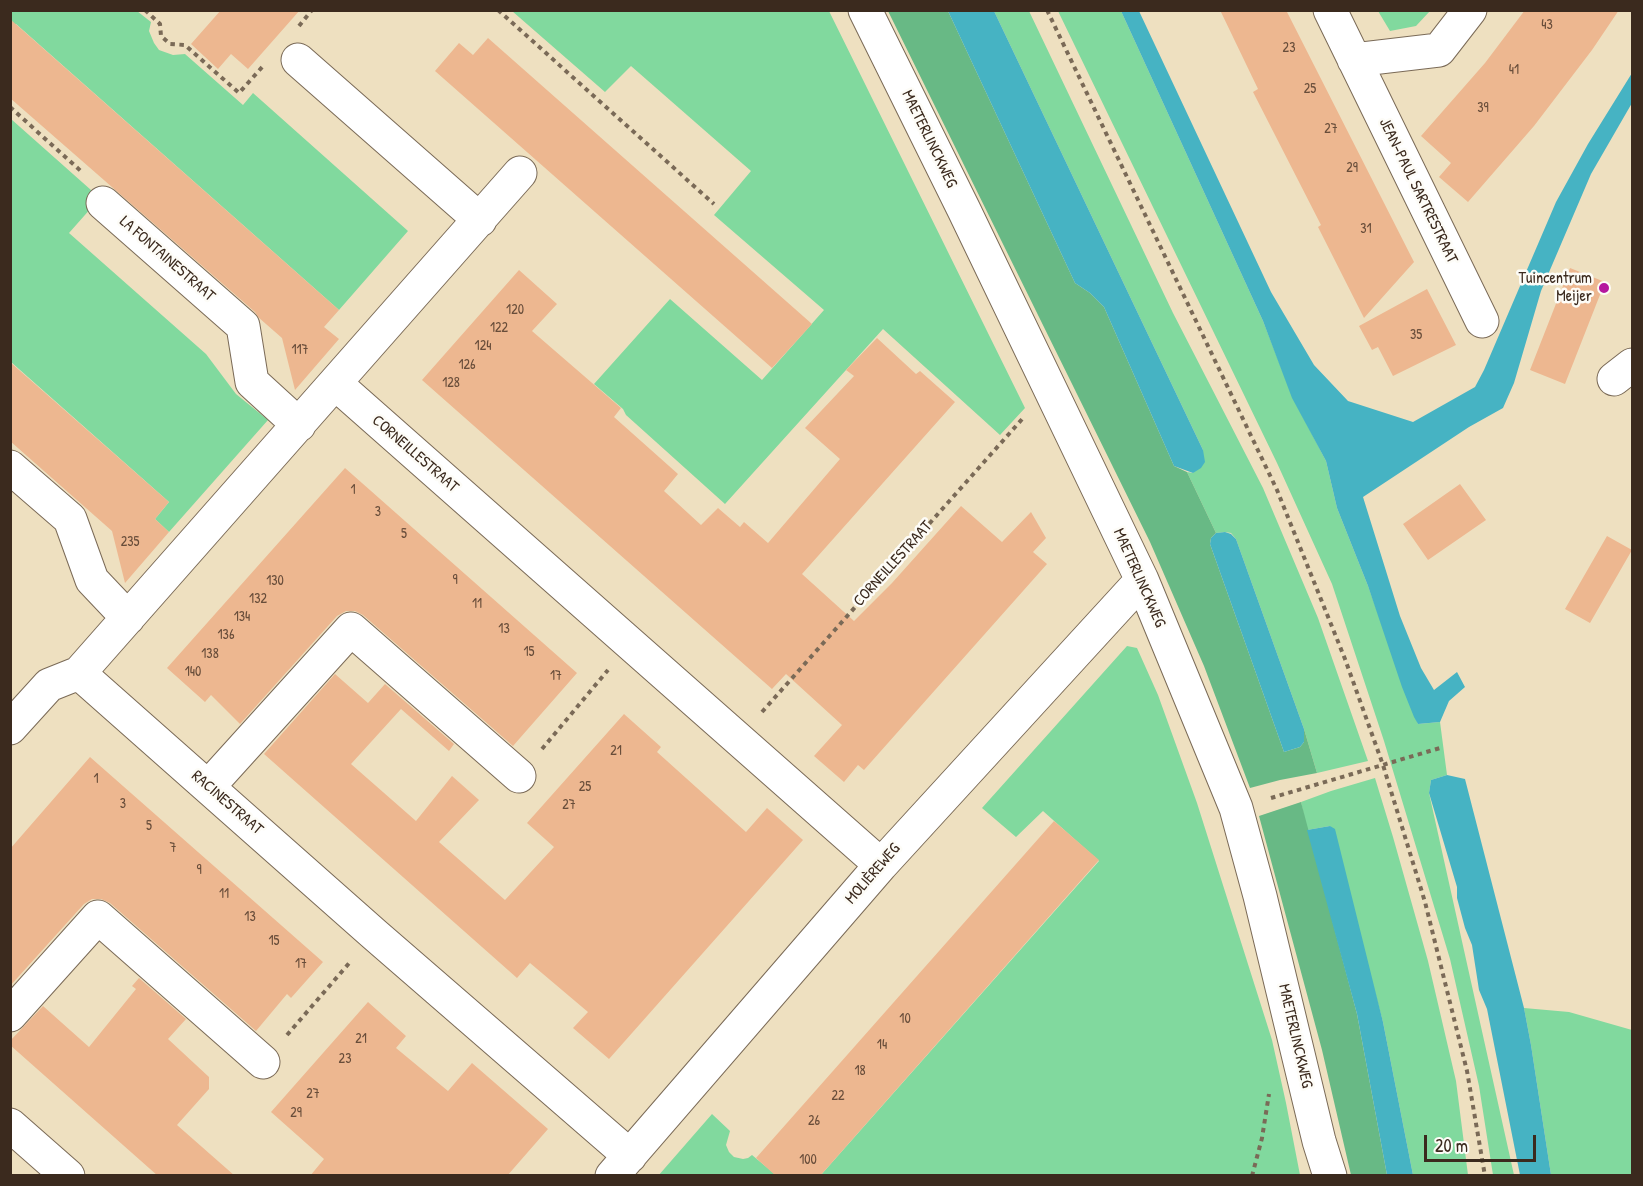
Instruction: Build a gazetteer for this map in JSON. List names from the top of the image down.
{
  "streets": {
    "street": [
      "MAETERLINCKWEG",
      "JEAN-PAUL SARTRESTRAAT",
      "LA FONTAINESTRAAT",
      "CORNEILLESTRAAT",
      "RACINESTRAAT",
      "MOLIÈREWEG"
    ]
  },
  "crossings": [
    ["MAETERLINCKWEG", "CORNEILLESTRAAT"],
    ["MAETERLINCKWEG", "MOLIÈREWEG"],
    ["CORNEILLESTRAAT", "MOLIÈREWEG"],
    ["RACINESTRAAT", "MOLIÈREWEG"]
  ],
  "places": ["Tuincentrum Meijer"],
  "house_numbers": [
    "43",
    "23",
    "41",
    "25",
    "39",
    "27",
    "29",
    "31",
    "120",
    "122",
    "35",
    "124",
    "117",
    "126",
    "128",
    "1",
    "3",
    "5",
    "235",
    "9",
    "130",
    "132",
    "11",
    "134",
    "13",
    "136",
    "15",
    "138",
    "140",
    "17",
    "21",
    "1",
    "25",
    "3",
    "27",
    "5",
    "7",
    "9",
    "11",
    "13",
    "15",
    "17",
    "10",
    "21",
    "14",
    "23",
    "18",
    "27",
    "22",
    "29",
    "26",
    "100"
  ],
  "scale_bar": "20 m"
}
